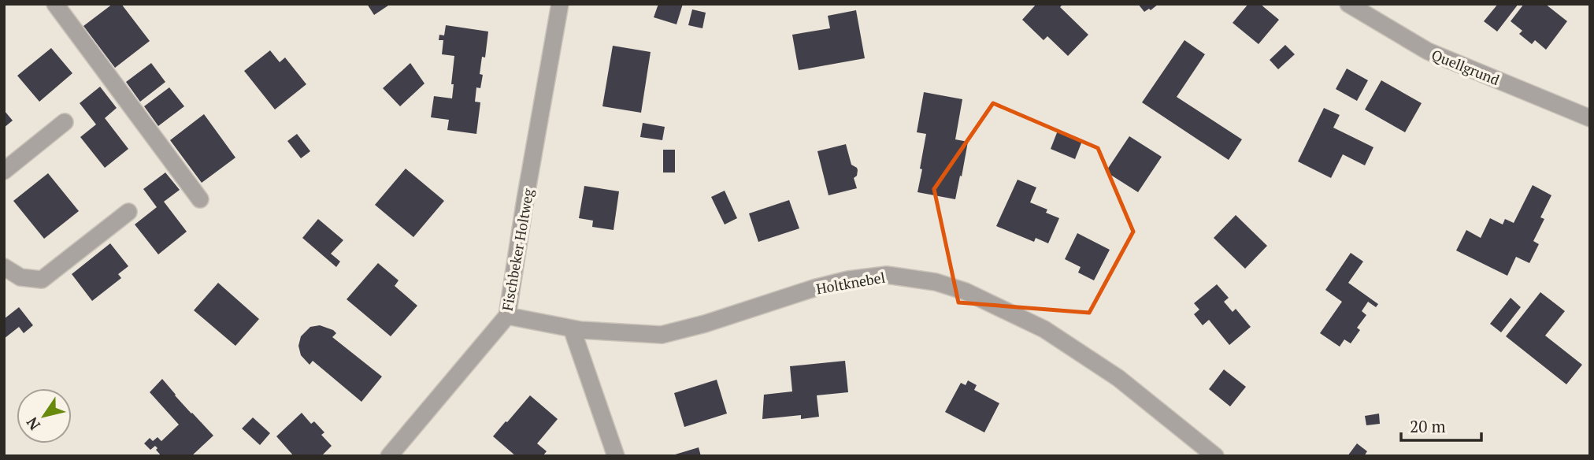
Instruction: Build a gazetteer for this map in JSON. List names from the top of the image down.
{
  "streets": {
    "street": ["Quellgrund", "Fischbeker Holtweg", "Holtknebel"]
  },
  "crossings": [
    ["Fischbeker Holtweg", "Holtknebel"]
  ],
  "scale_bar": "20 m",
  "north": "bottom left"
}
